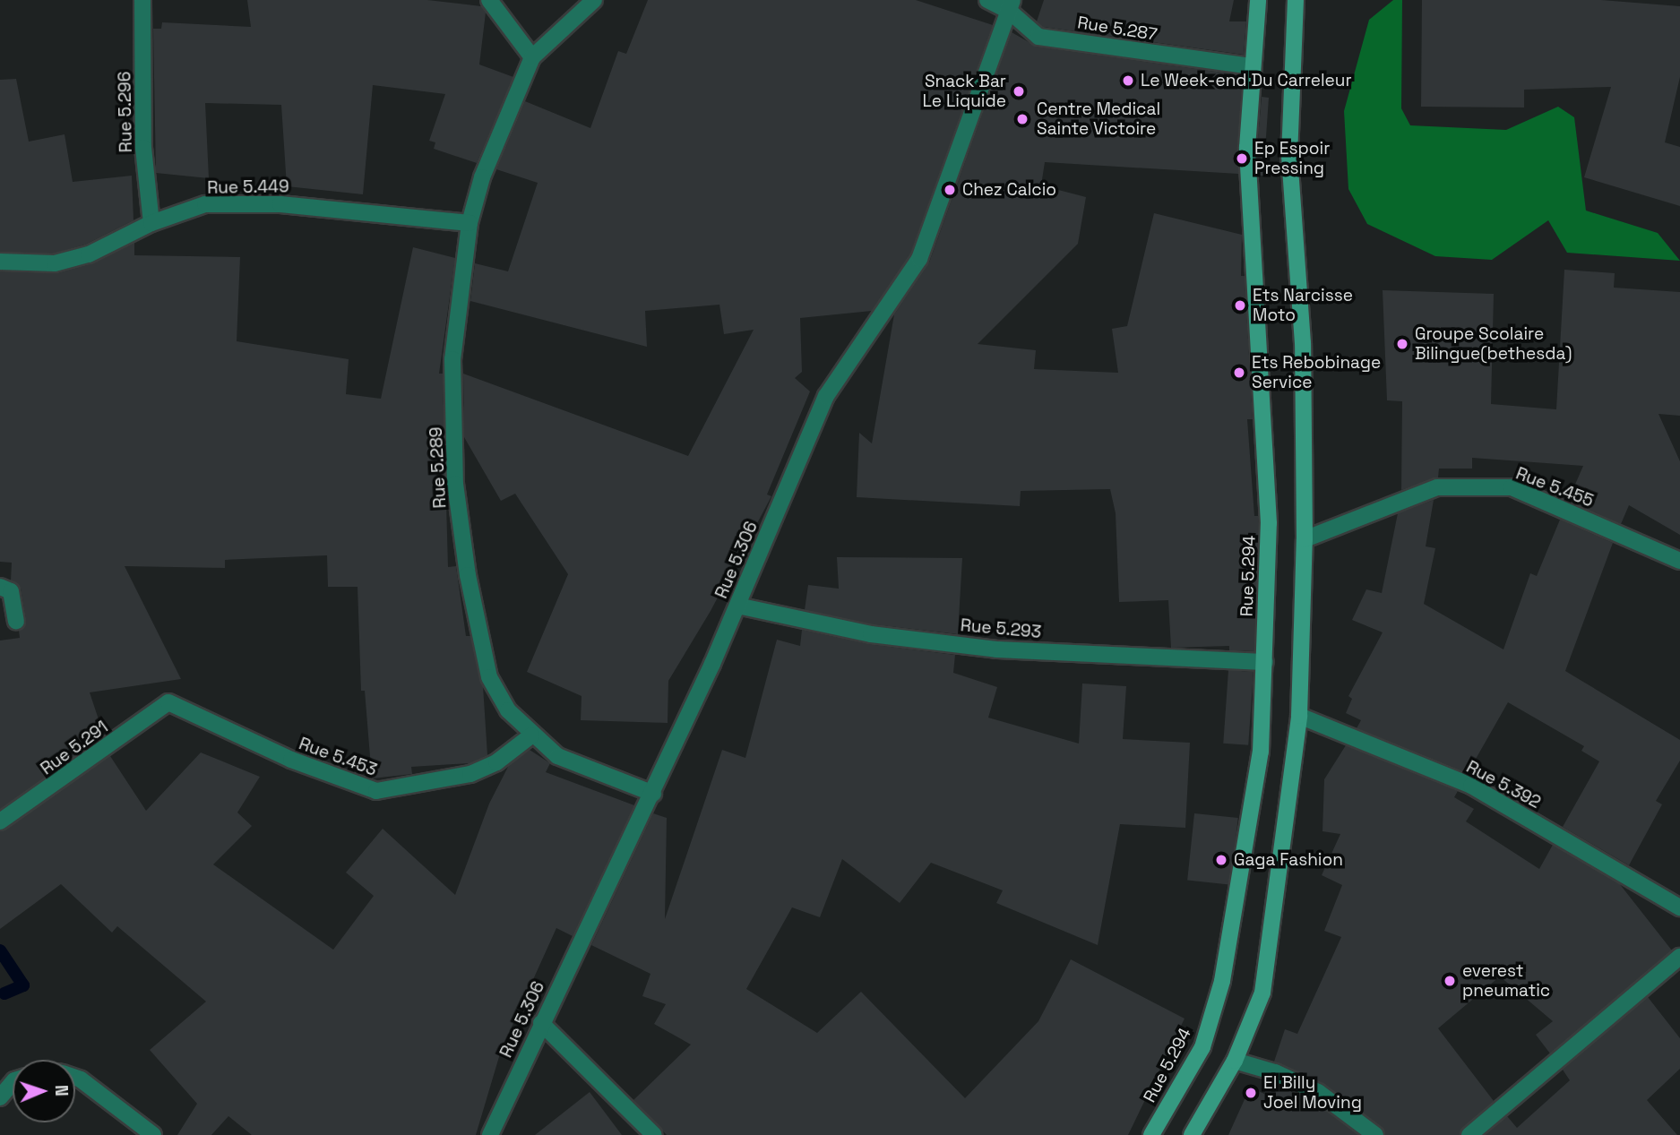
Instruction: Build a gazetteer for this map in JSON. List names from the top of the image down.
{
  "streets": {
    "main road": ["Rue 5.294"],
    "street": [
      "Rue 5.287",
      "Rue 5.296",
      "Rue 5.449",
      "Rue 5.289",
      "Rue 5.455",
      "Rue 5.306",
      "Rue 5.293",
      "Rue 5.291",
      "Rue 5.453",
      "Rue 5.392"
    ]
  },
  "crossings": [
    ["Rue 5.287", "Rue 5.306"],
    ["Rue 5.287", "Rue 5.294"],
    ["Rue 5.296", "Rue 5.449"],
    ["Rue 5.449", "Rue 5.289"],
    ["Rue 5.289", "Rue 5.306"],
    ["Rue 5.289", "Rue 5.453"],
    ["Rue 5.306", "Rue 5.293"],
    ["Rue 5.294", "Rue 5.293"],
    ["Rue 5.291", "Rue 5.453"]
  ],
  "places": [
    "Le Week-end Du Carreleur",
    "Snack Bar Le Liquide",
    "Centre Medical Sainte Victoire",
    "Ep Espoir Pressing",
    "Chez Calcio",
    "Ets Narcisse Moto",
    "Groupe Scolaire Bilingue(bethesda)",
    "Ets Rebobinage Service",
    "Gaga Fashion",
    "everest pneumatic",
    "El Billy Joel Moving"
  ],
  "north": "right"
}
